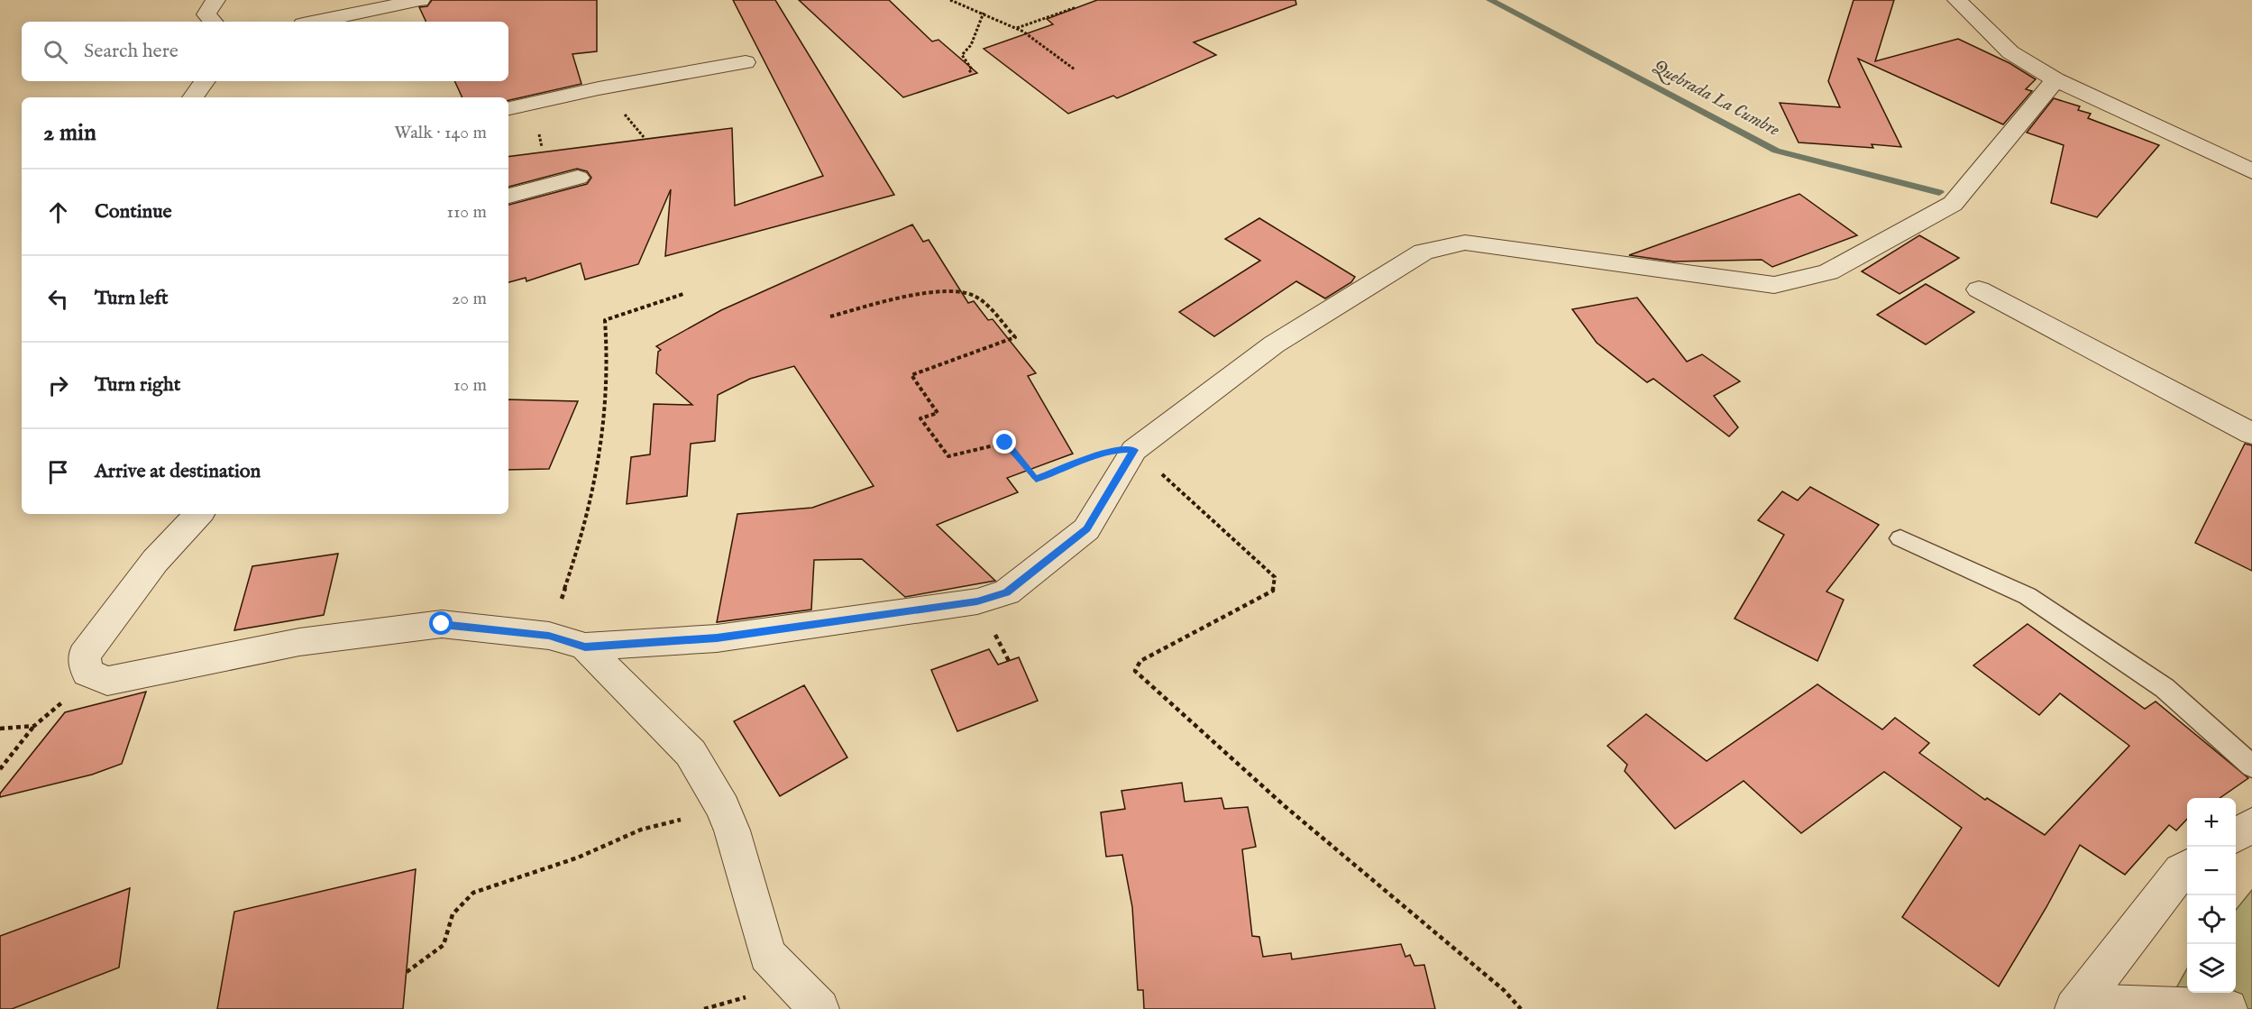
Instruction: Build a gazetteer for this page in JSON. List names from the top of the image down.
{
  "water": ["Quebrada La Cumbre"],
  "page": {
    "search": "Search here",
    "heading": ["2 min", "Walk · 140 m"],
    "list": [
      ["Continue", "110 m"],
      ["Turn left", "20 m"],
      ["Turn right", "10 m"],
      "Arrive at destination"
    ],
    "map_buttons": ["+", "−"]
  }
}
